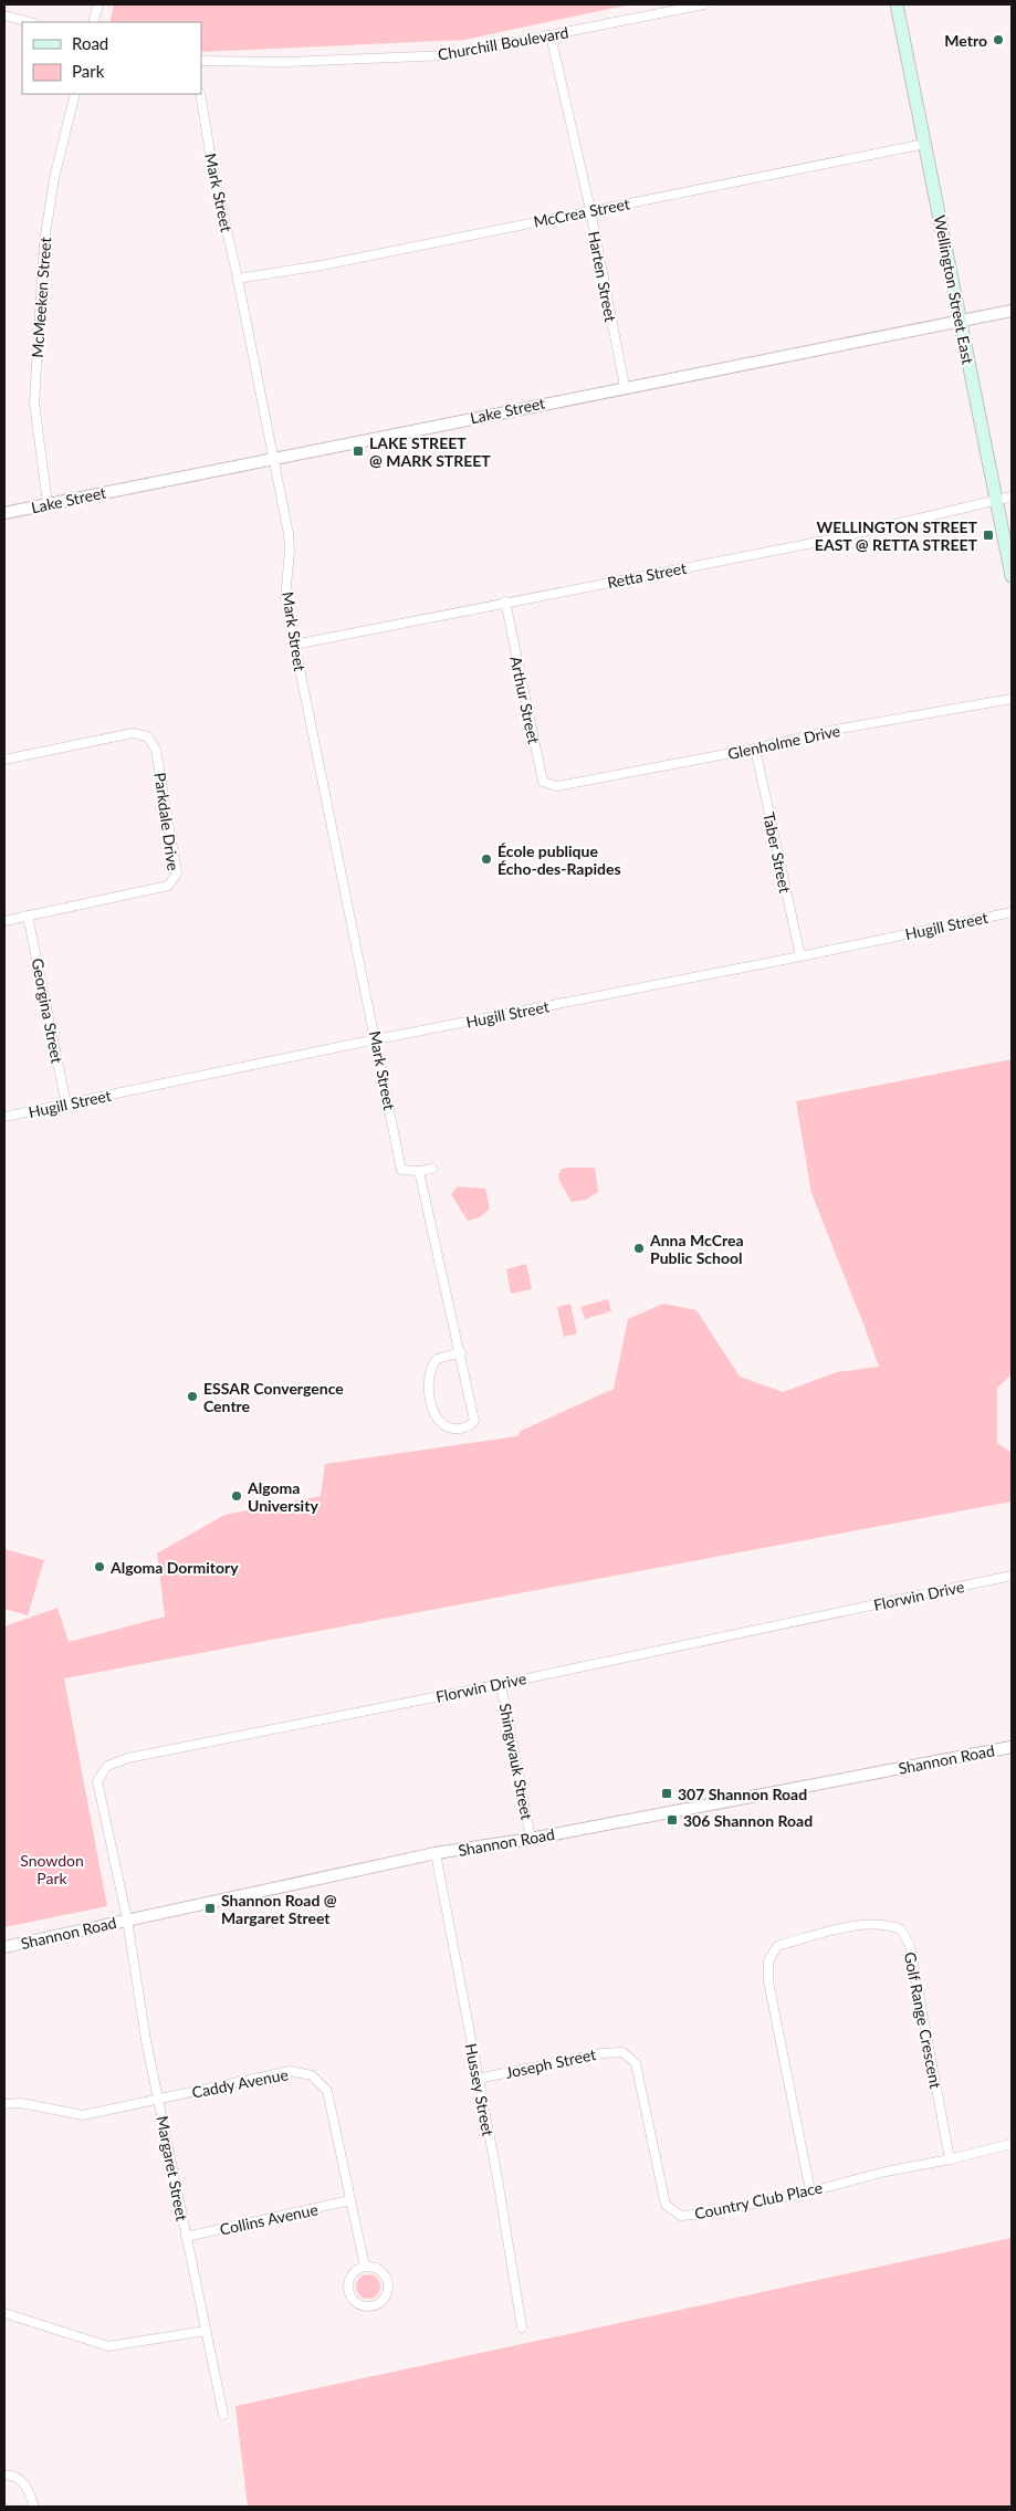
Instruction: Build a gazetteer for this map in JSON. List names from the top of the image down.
{
  "streets": {
    "main road": ["Wellington Street East"],
    "street": [
      "Churchill Boulevard",
      "Mark Street",
      "McCrea Street",
      "Harten Street",
      "McMeeken Street",
      "Lake Street",
      "Retta Street",
      "Arthur Street",
      "Glenholme Drive",
      "Parkdale Drive",
      "Taber Street",
      "Hugill Street",
      "Georgina Street",
      "Florwin Drive",
      "Shannon Road",
      "Shingwauk Street",
      "Golf Range Crescent",
      "Joseph Street",
      "Caddy Avenue",
      "Hussey Street",
      "Margaret Street",
      "Country Club Place",
      "Collins Avenue"
    ]
  },
  "crossings": [
    ["Churchill Boulevard", "Harten Street"],
    ["Mark Street", "McCrea Street"],
    ["Mark Street", "Lake Street"],
    ["Mark Street", "Retta Street"],
    ["Mark Street", "Hugill Street"],
    ["McCrea Street", "Harten Street"],
    ["McCrea Street", "Wellington Street East"],
    ["Harten Street", "Lake Street"],
    ["Wellington Street East", "Lake Street"],
    ["Wellington Street East", "Retta Street"],
    ["McMeeken Street", "Lake Street"],
    ["Retta Street", "Arthur Street"],
    ["Arthur Street", "Glenholme Drive"],
    ["Glenholme Drive", "Taber Street"],
    ["Parkdale Drive", "Georgina Street"],
    ["Taber Street", "Hugill Street"],
    ["Hugill Street", "Georgina Street"],
    ["Florwin Drive", "Shannon Road"],
    ["Florwin Drive", "Shingwauk Street"],
    ["Florwin Drive", "Margaret Street"],
    ["Shannon Road", "Shingwauk Street"],
    ["Shannon Road", "Hussey Street"],
    ["Shannon Road", "Margaret Street"],
    ["Golf Range Crescent", "Country Club Place"],
    ["Joseph Street", "Hussey Street"],
    ["Joseph Street", "Country Club Place"],
    ["Caddy Avenue", "Margaret Street"],
    ["Caddy Avenue", "Collins Avenue"],
    ["Margaret Street", "Collins Avenue"]
  ],
  "parks": ["Snowdon Park"],
  "places": {
    "other": [
      "Metro",
      "École publique Écho-des-Rapides",
      "Anna McCrea Public School",
      "ESSAR Convergence Centre",
      "Algoma University",
      "Algoma Dormitory"
    ],
    "transit": [
      "LAKE STREET @ MARK STREET",
      "WELLINGTON STREET EAST @ RETTA STREET",
      "307 Shannon Road",
      "306 Shannon Road",
      "Shannon Road @ Margaret Street"
    ]
  },
  "legend": ["Road", "Park"]
}
